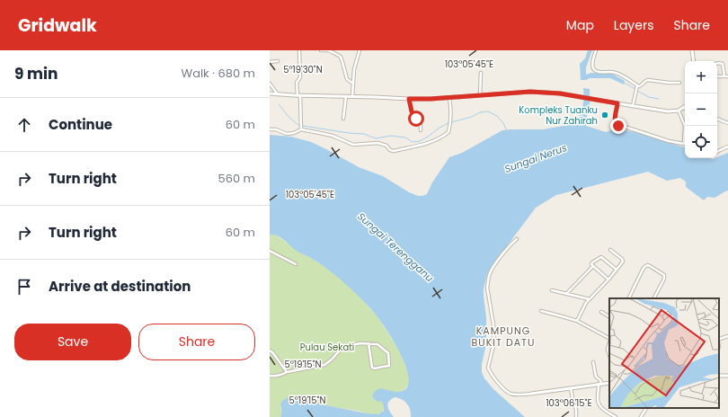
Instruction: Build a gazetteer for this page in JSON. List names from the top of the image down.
{
  "districts": ["KAMPUNG BUKIT DATU"],
  "water": ["Sungai Nerus", "Sungai Terengganu"],
  "parks": ["Pulau Sekati"],
  "places": ["Kompleks Tuanku Nur Zahirah"],
  "page": {
    "header": "Gridwalk",
    "nav": ["Map", "Layers", "Share"],
    "heading": ["9 min", "Walk · 680 m"],
    "map_buttons": ["+", "−"],
    "list": [
      ["Continue", "60 m"],
      ["Turn right", "560 m"],
      ["Turn right", "60 m"],
      "Arrive at destination"
    ],
    "buttons": ["Save", "Share"]
  },
  "coordinates": [
    "103°05'45\"E",
    "5°19'30\"N",
    "5°19'15\"N",
    "103°06'15\"E"
  ]
}
